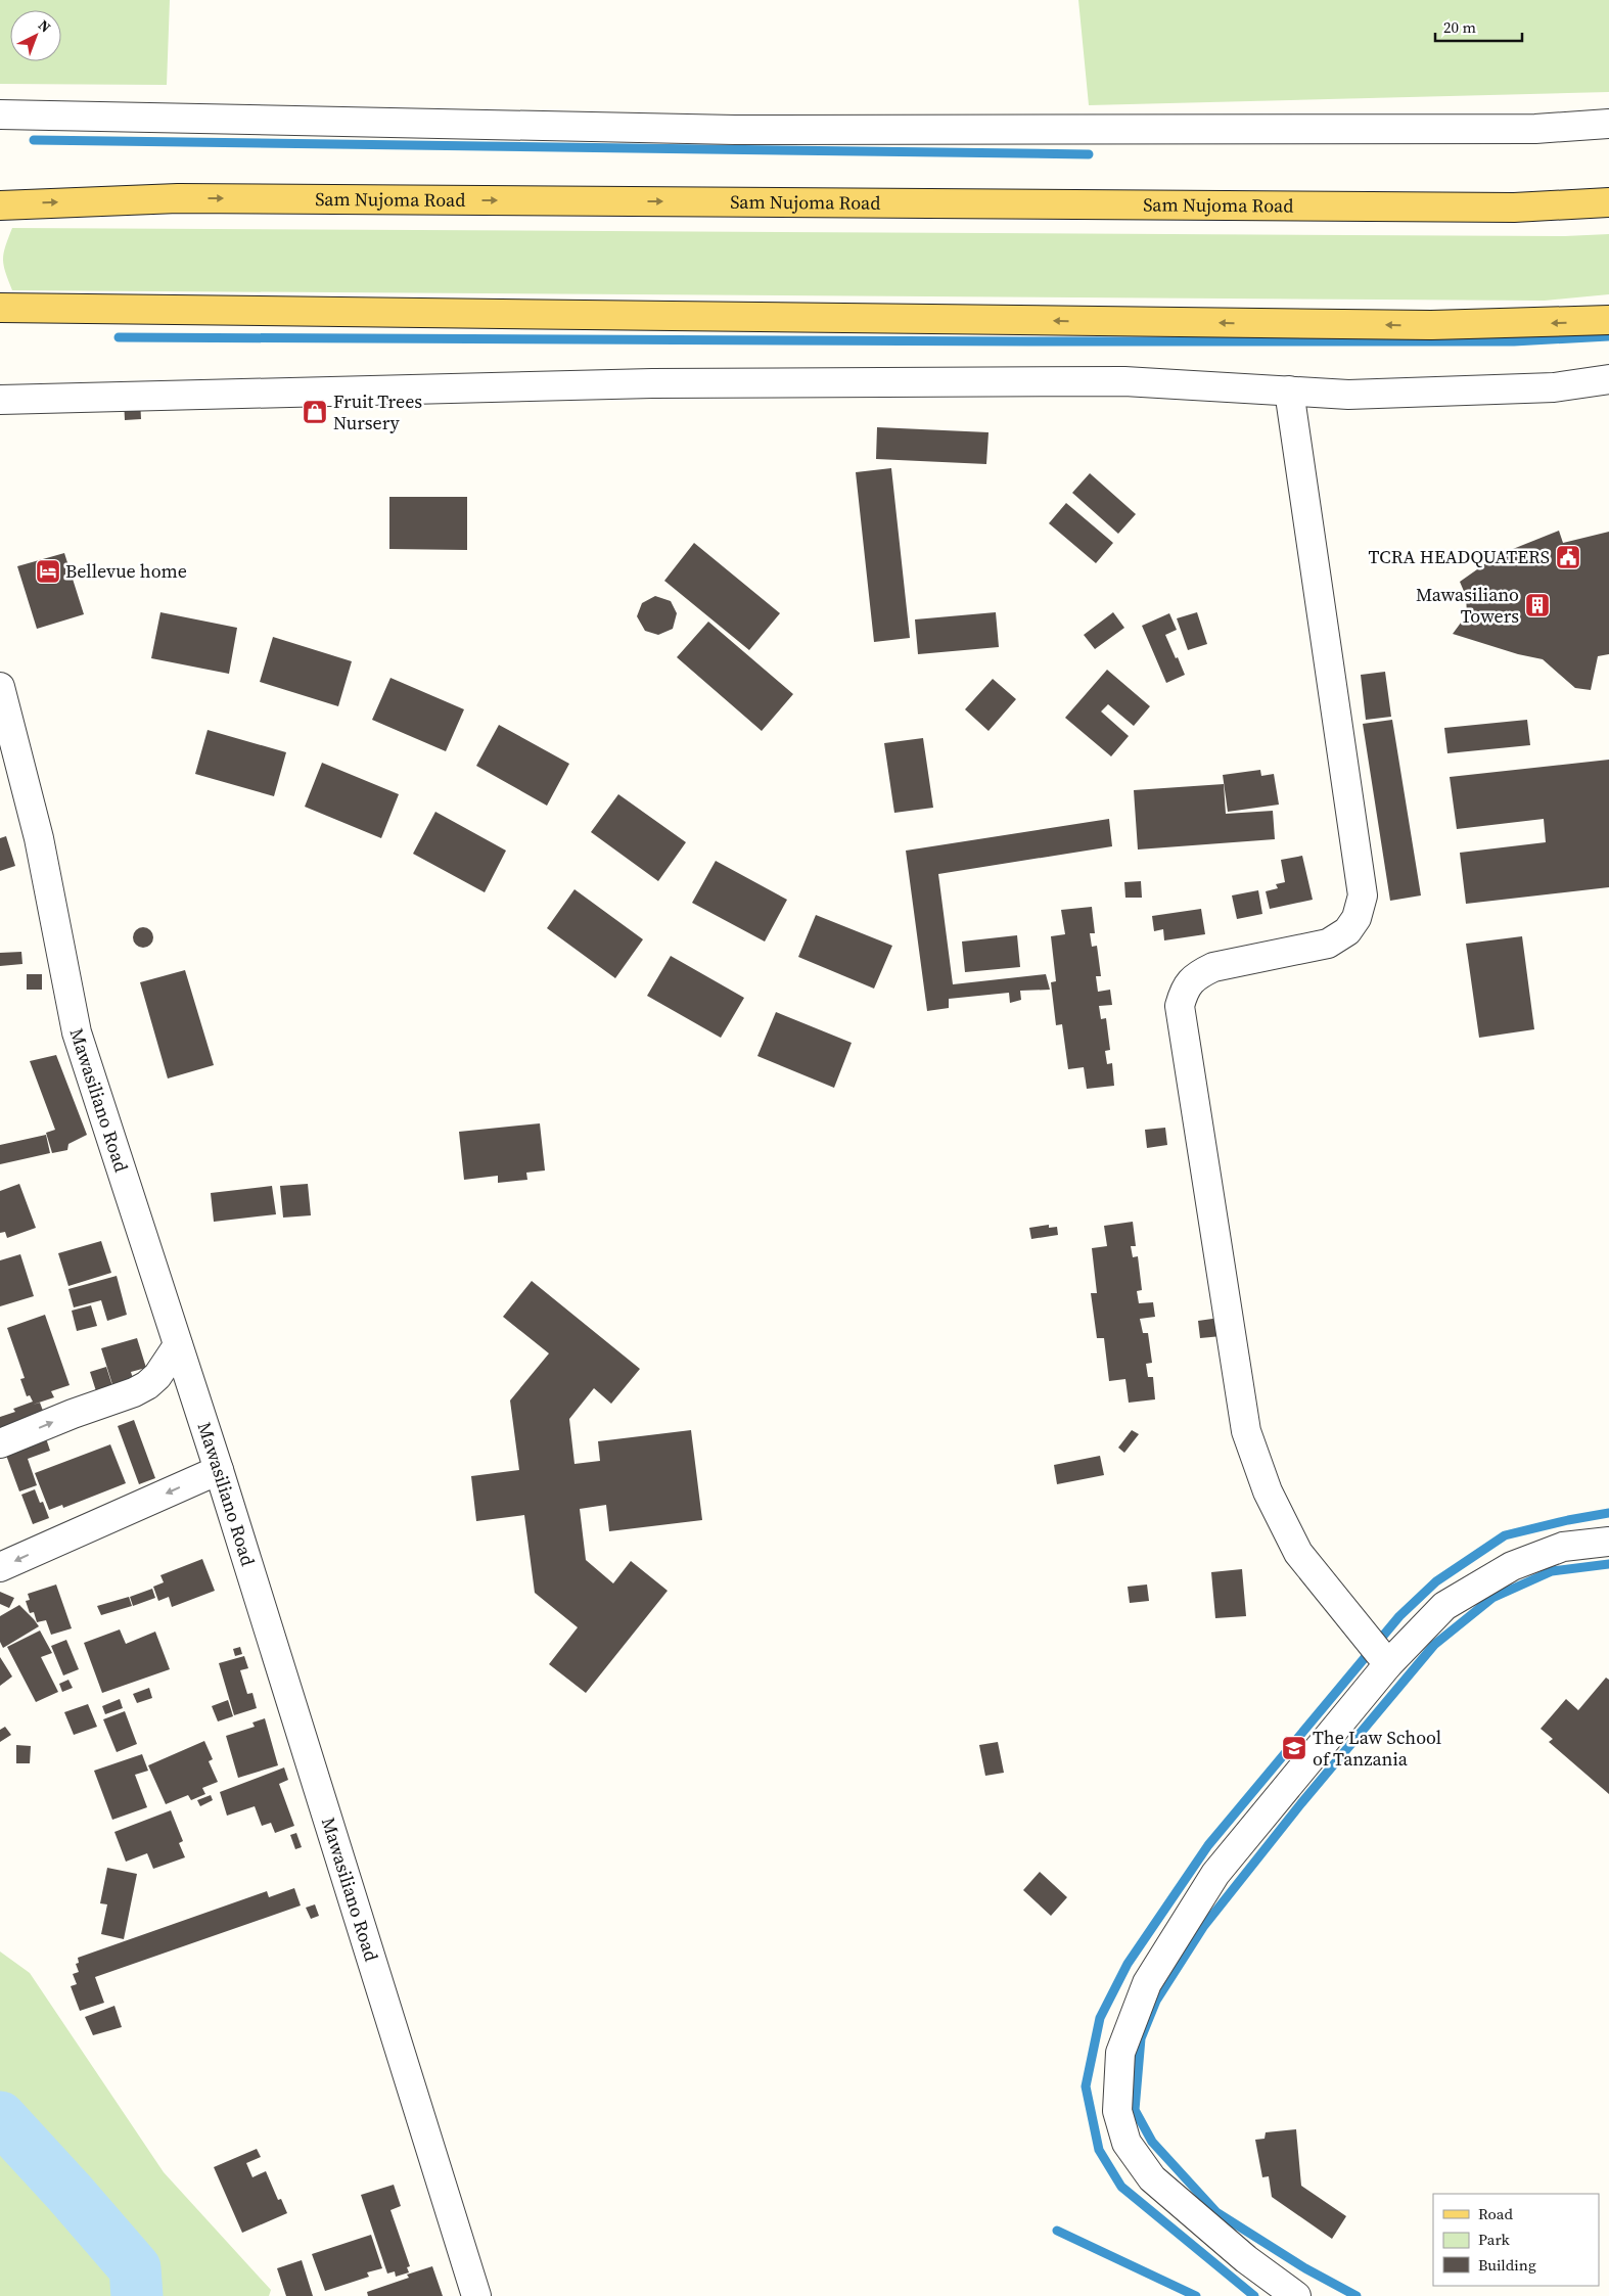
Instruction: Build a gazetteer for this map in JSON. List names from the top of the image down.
{
  "streets": {
    "main road": ["Sam Nujoma Road"],
    "street": ["Mawasiliano Road"]
  },
  "places": {
    "shop": ["Fruit Trees Nursery"],
    "public building": ["TCRA HEADQUATERS"],
    "hotel": ["Bellevue home"],
    "building": ["Mawasiliano Towers"],
    "school or university": ["The Law School of Tanzania"]
  },
  "legend": ["Road", "Park", "Building"],
  "scale_bar": "20 m",
  "north": "top right"
}
